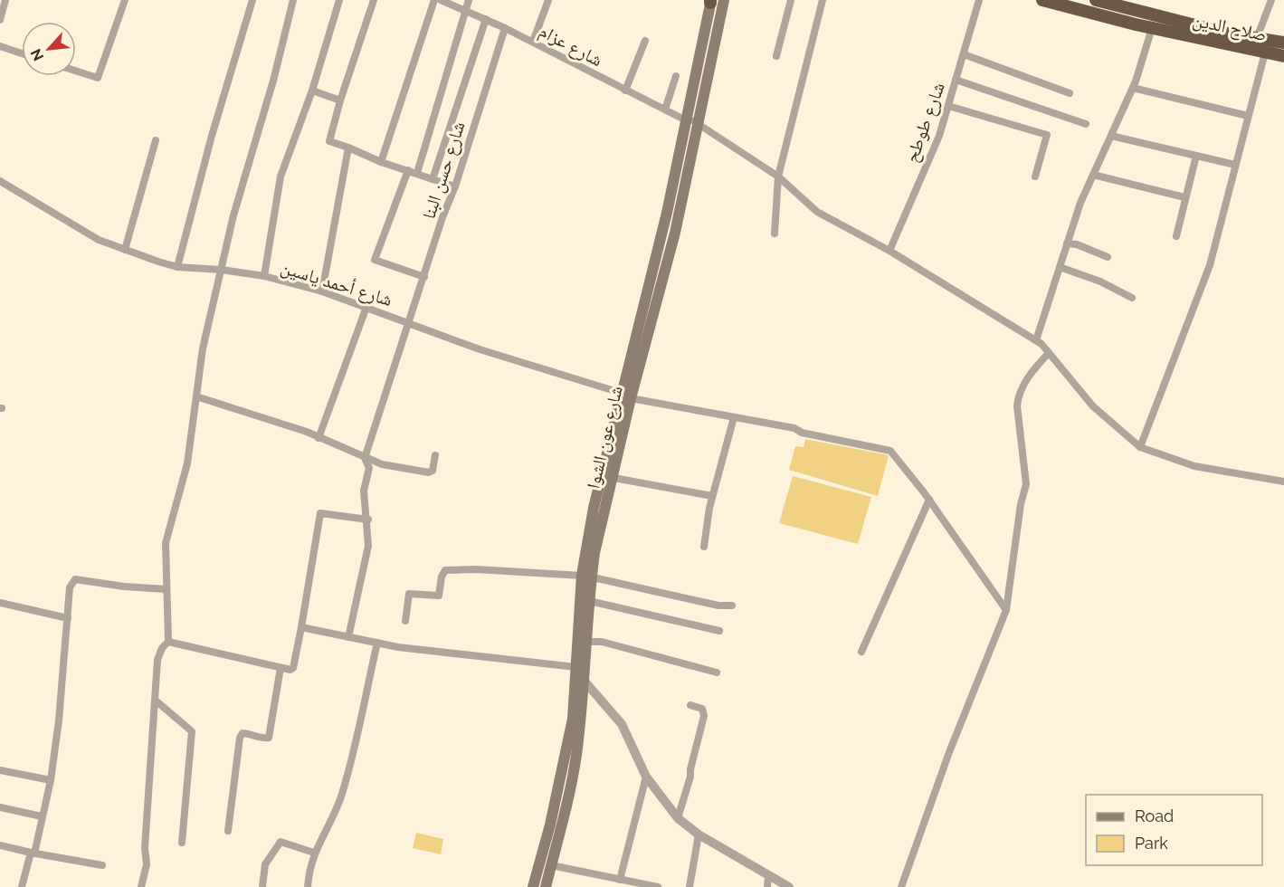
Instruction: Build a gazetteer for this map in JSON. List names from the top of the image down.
{
  "streets": {
    "highway": ["صلاح الدين"],
    "main road": ["شارع عون الشوا"],
    "street": [
      "شارع عزام",
      "شارع طوطح",
      "شارع حسن البنا",
      "شارع أحمد ياسين"
    ]
  },
  "crossings": [
    ["شارع عزام", "شارع طوطح"],
    ["شارع عزام", "شارع حسن البنا"],
    ["شارع عزام", "شارع عون الشوا"],
    ["شارع حسن البنا", "شارع أحمد ياسين"],
    ["شارع أحمد ياسين", "شارع عون الشوا"]
  ],
  "legend": ["Road", "Park"],
  "north": "bottom left"
}
